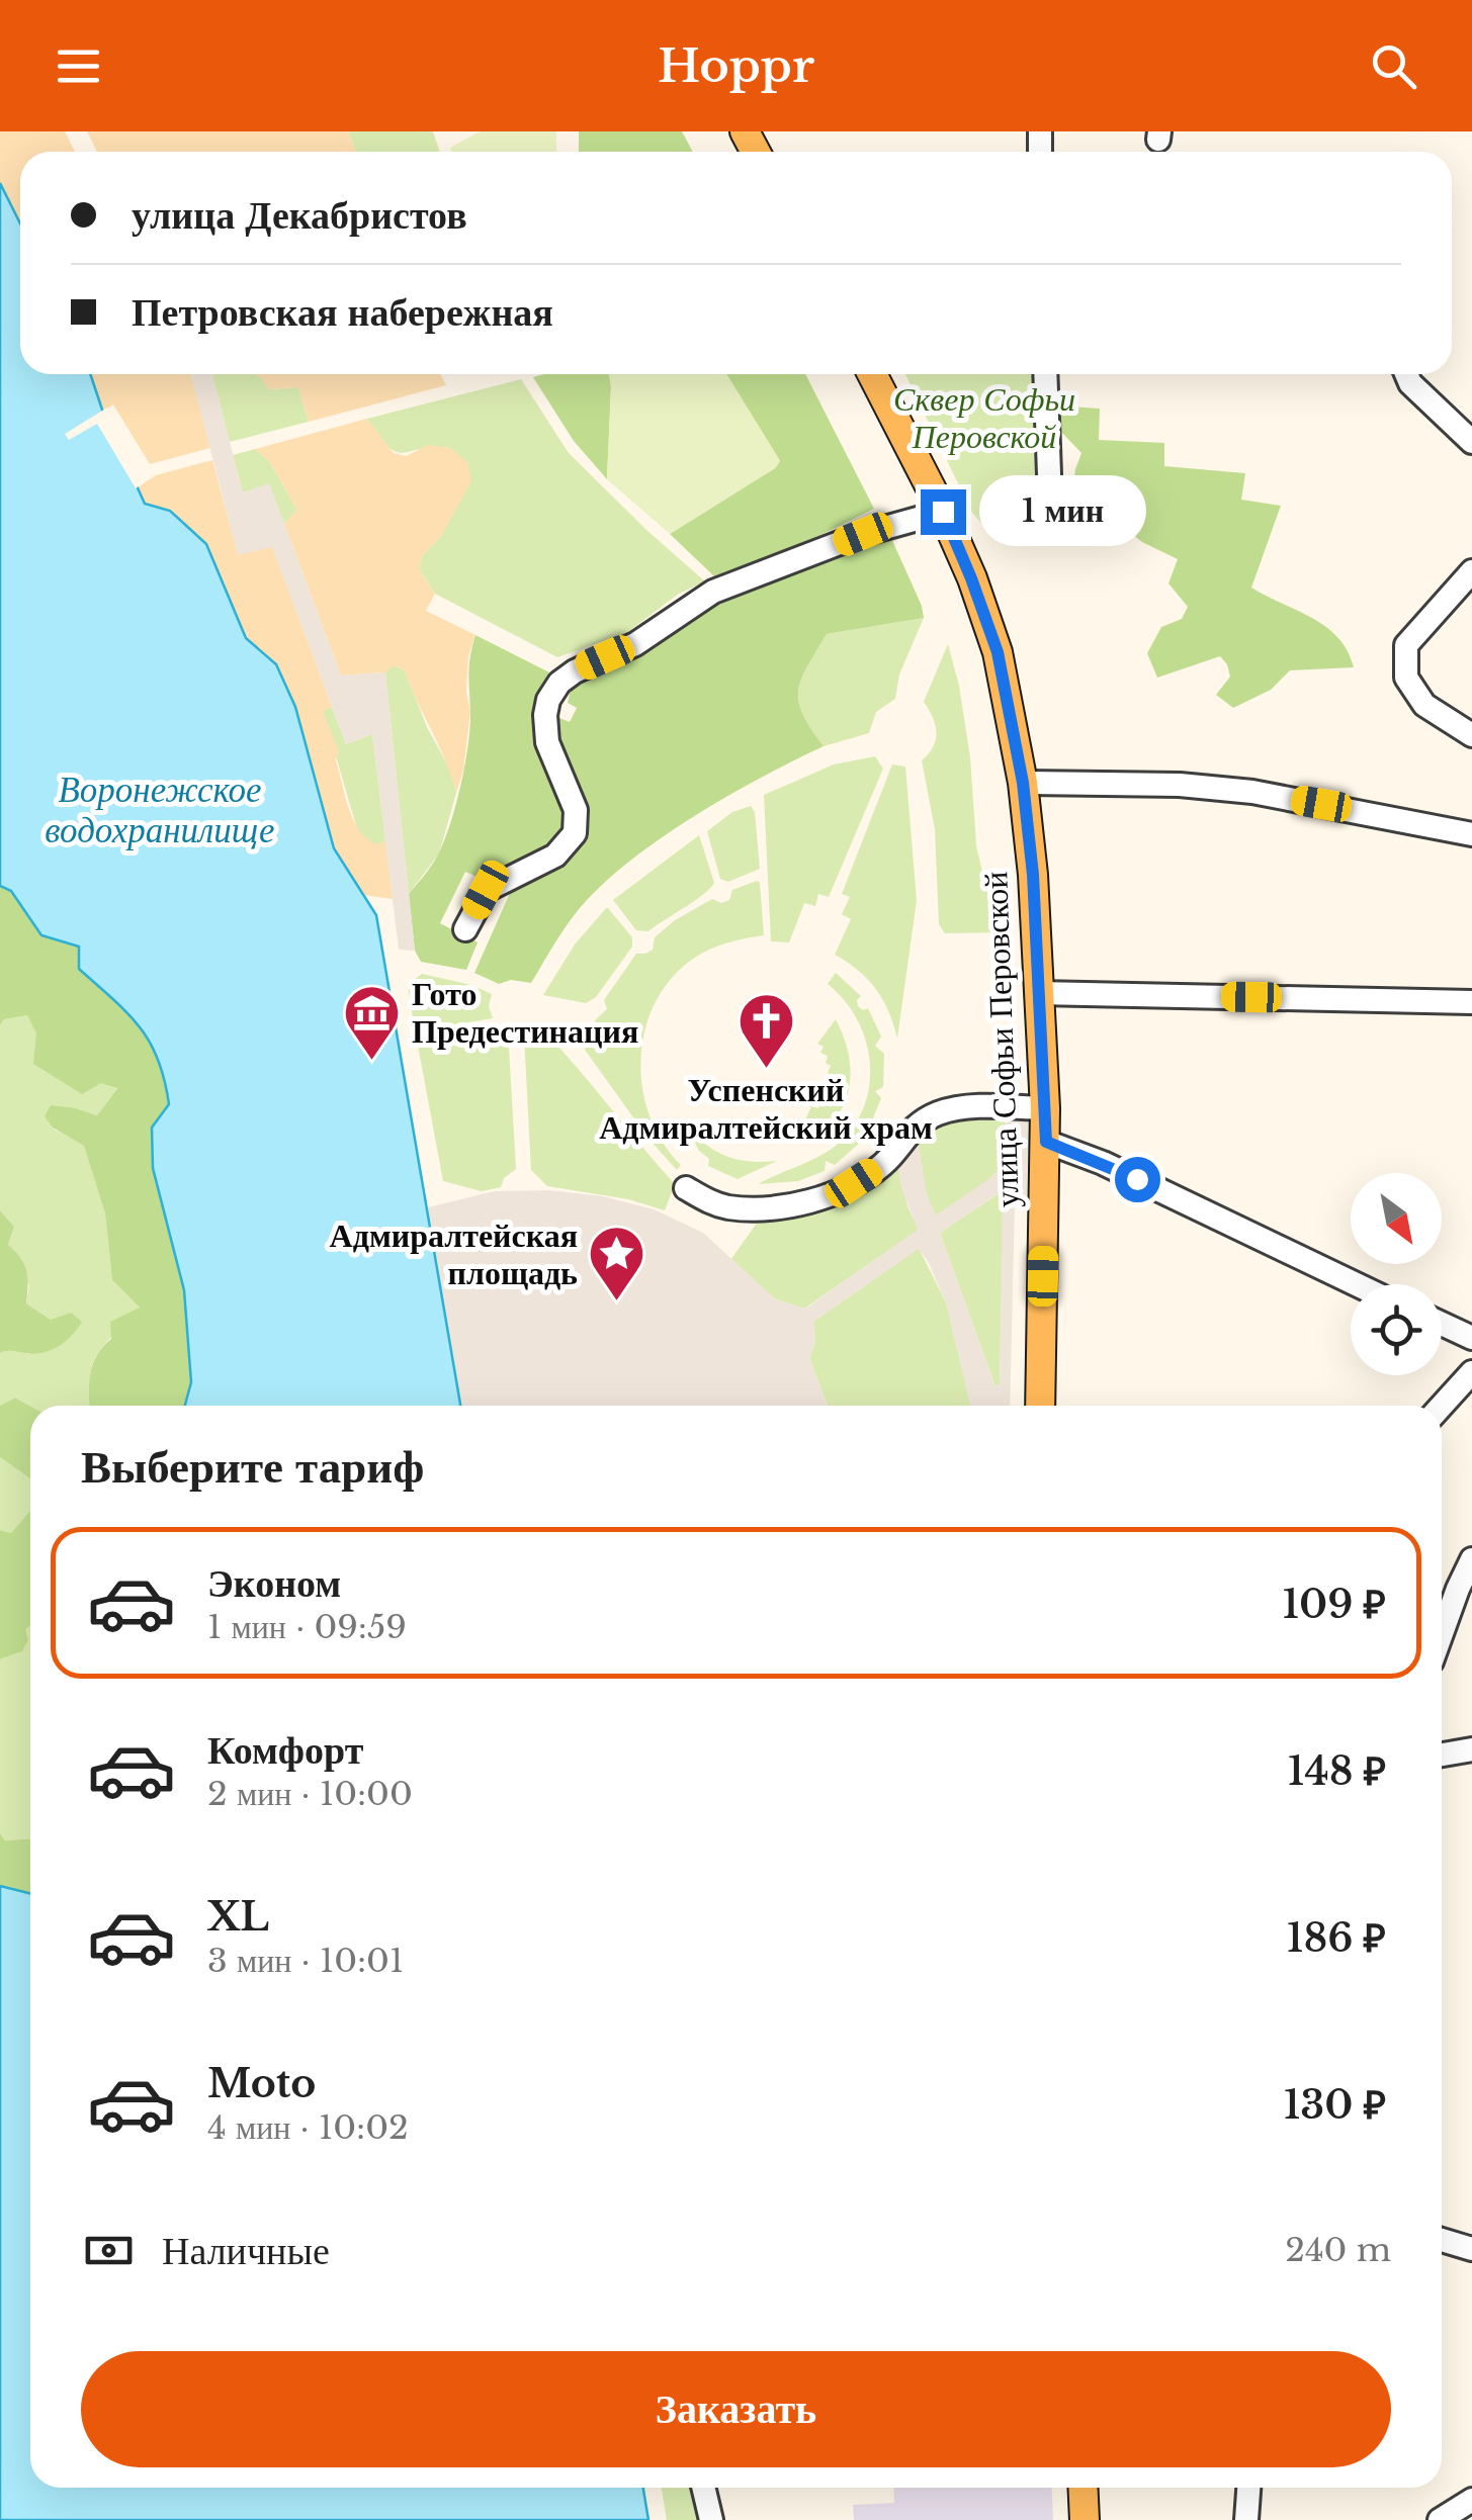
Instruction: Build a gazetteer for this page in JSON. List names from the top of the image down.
{
  "streets": {
    "main road": ["улица Софьи Перовской"]
  },
  "water": ["Воронежское водохранилище"],
  "parks": ["Сквер Софьи Перовской"],
  "places": {
    "museum": ["Гото Предестинация"],
    "church": ["Успенский Адмиралтейский храм"],
    "place": ["Адмиралтейская площадь"]
  },
  "north": "bottom right",
  "page": {
    "header": "Hoppr",
    "banner": ["улица Декабристов", "Петровская набережная"],
    "bubble": "1 мин",
    "heading": "Выберите тариф",
    "list": [
      {
        "name": "Эконом",
        "note": "1 мин · 09:59",
        "value": "109 ₽"
      },
      {
        "name": "Комфорт",
        "note": "2 мин · 10:00",
        "value": "148 ₽"
      },
      {
        "name": "XL",
        "note": "3 мин · 10:01",
        "value": "186 ₽"
      },
      {
        "name": "Moto",
        "note": "4 мин · 10:02",
        "value": "130 ₽"
      }
    ],
    "pay": ["Наличные", "240 m"],
    "buttons": "Заказать"
  }
}
